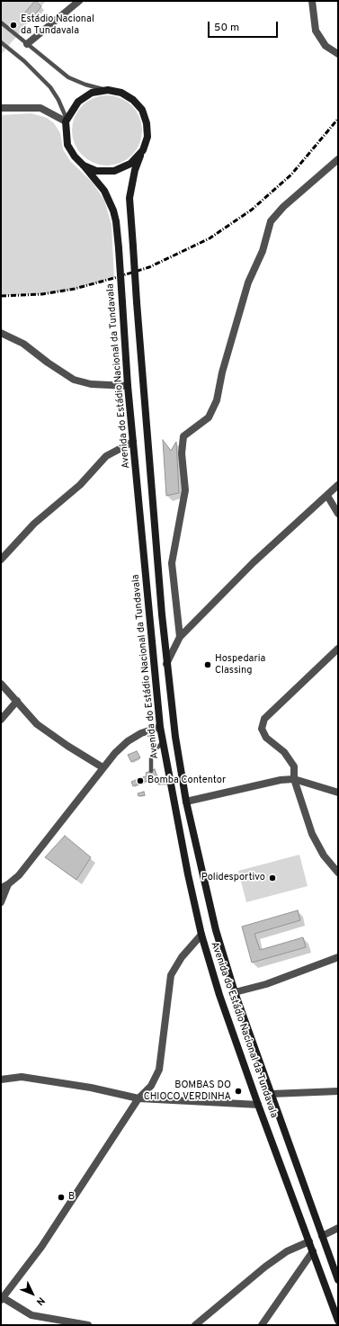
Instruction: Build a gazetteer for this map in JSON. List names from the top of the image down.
{
  "streets": {
    "street": ["Avenida do Estádio Nacional da Tundavala"]
  },
  "places": [
    "Estádio Nacional da Tundavala",
    "Hospedaria Classing",
    "Bomba Contentor",
    "Polidesportivo",
    "BOMBAS DO CHIOCO VERDINHA",
    "B"
  ],
  "scale_bar": "50 m",
  "north": "bottom right"
}
